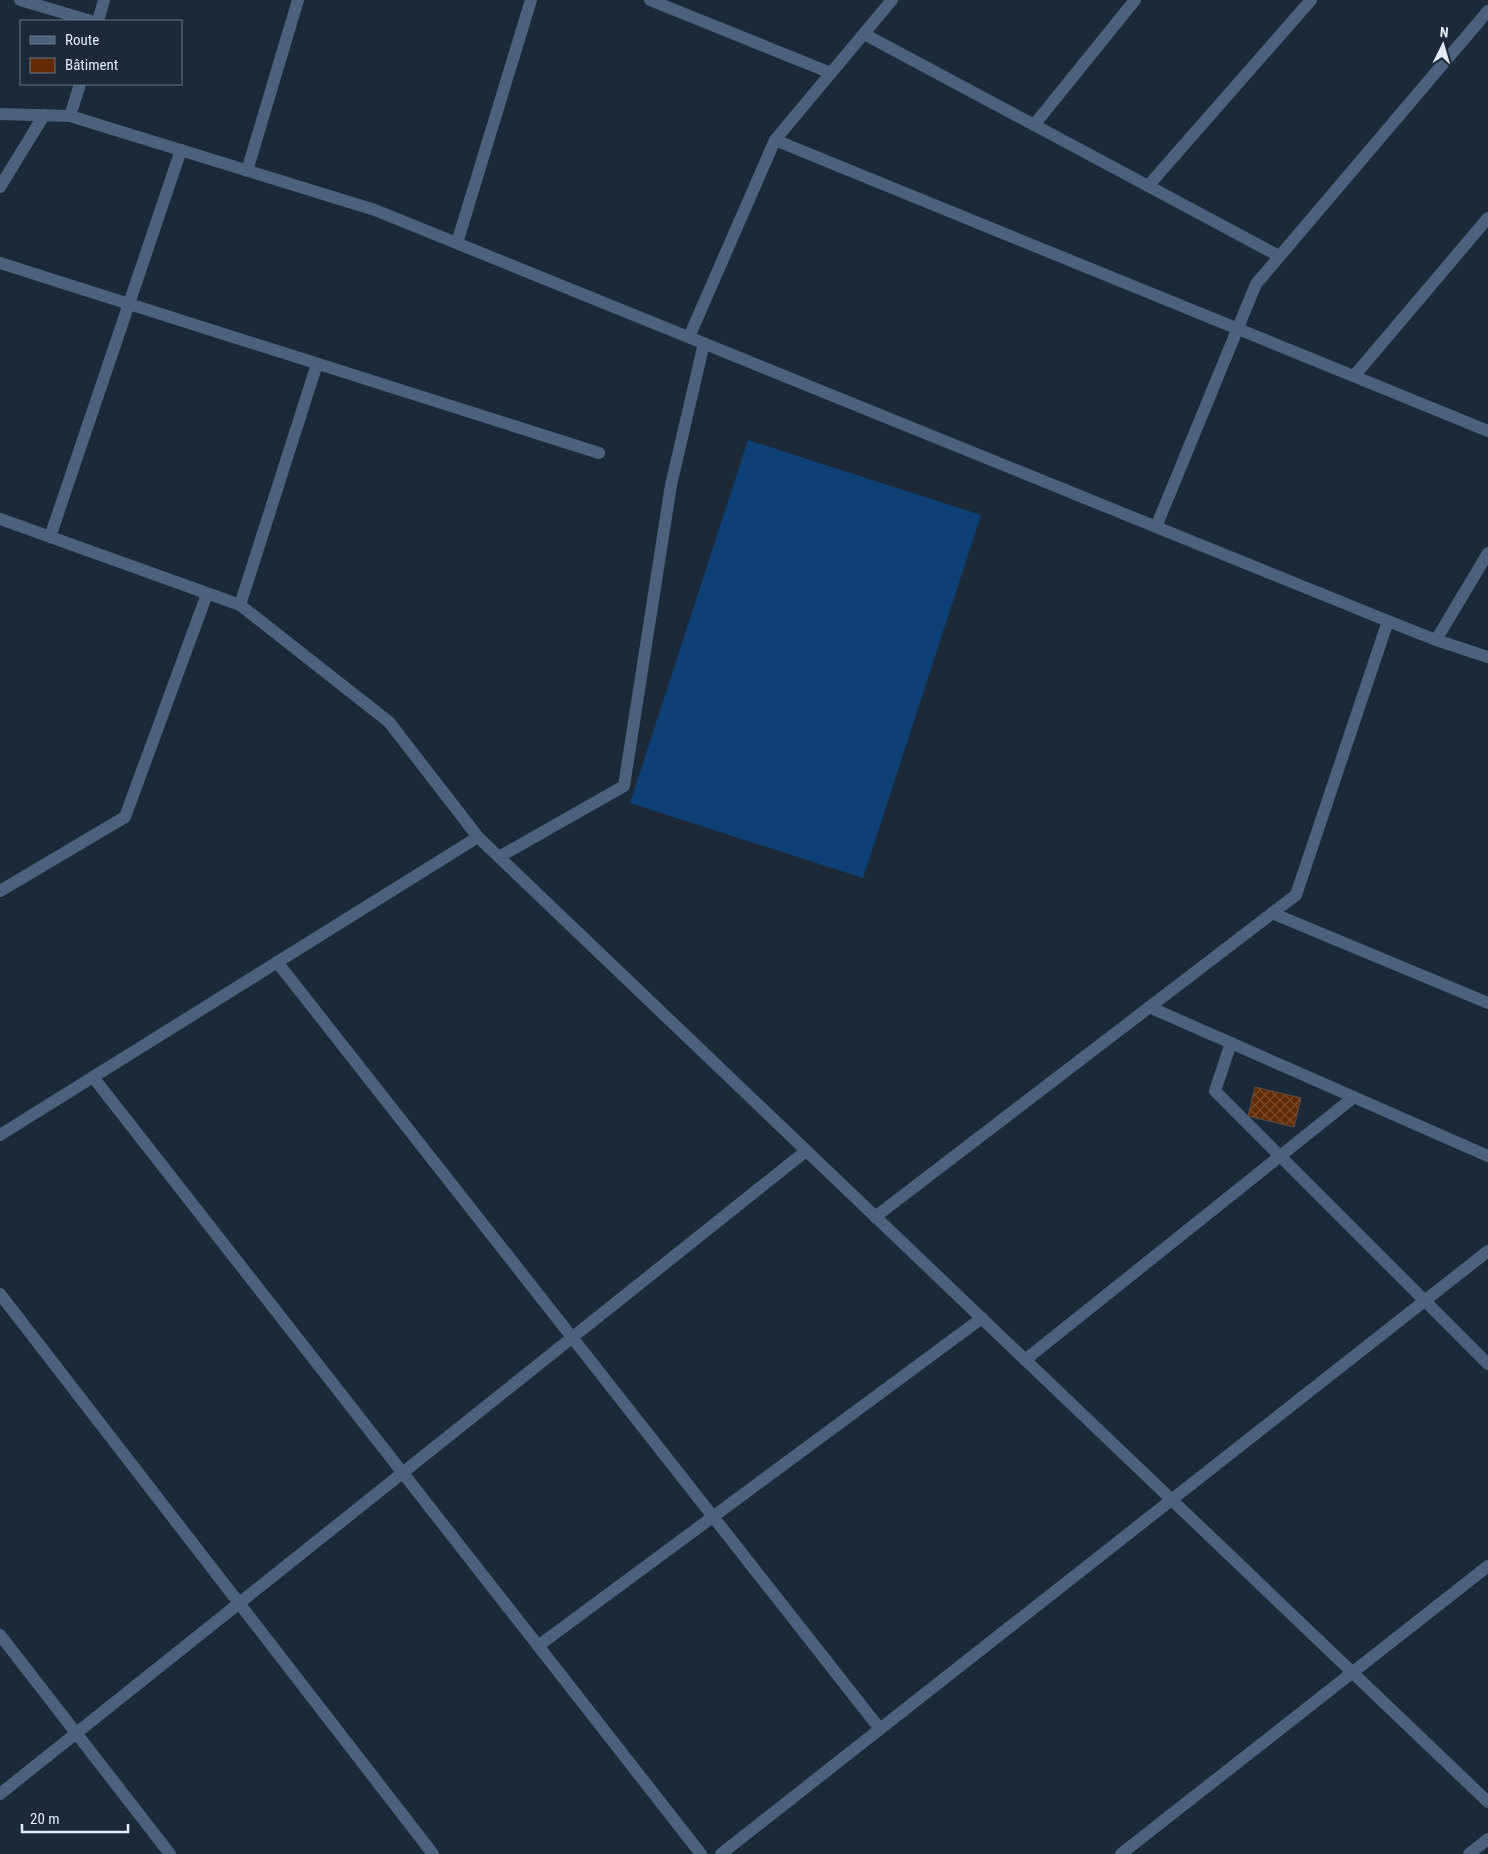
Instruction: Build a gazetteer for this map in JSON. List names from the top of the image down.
{
  "legend": ["Route", "Bâtiment"],
  "scale_bar": "20 m",
  "north": "top"
}
